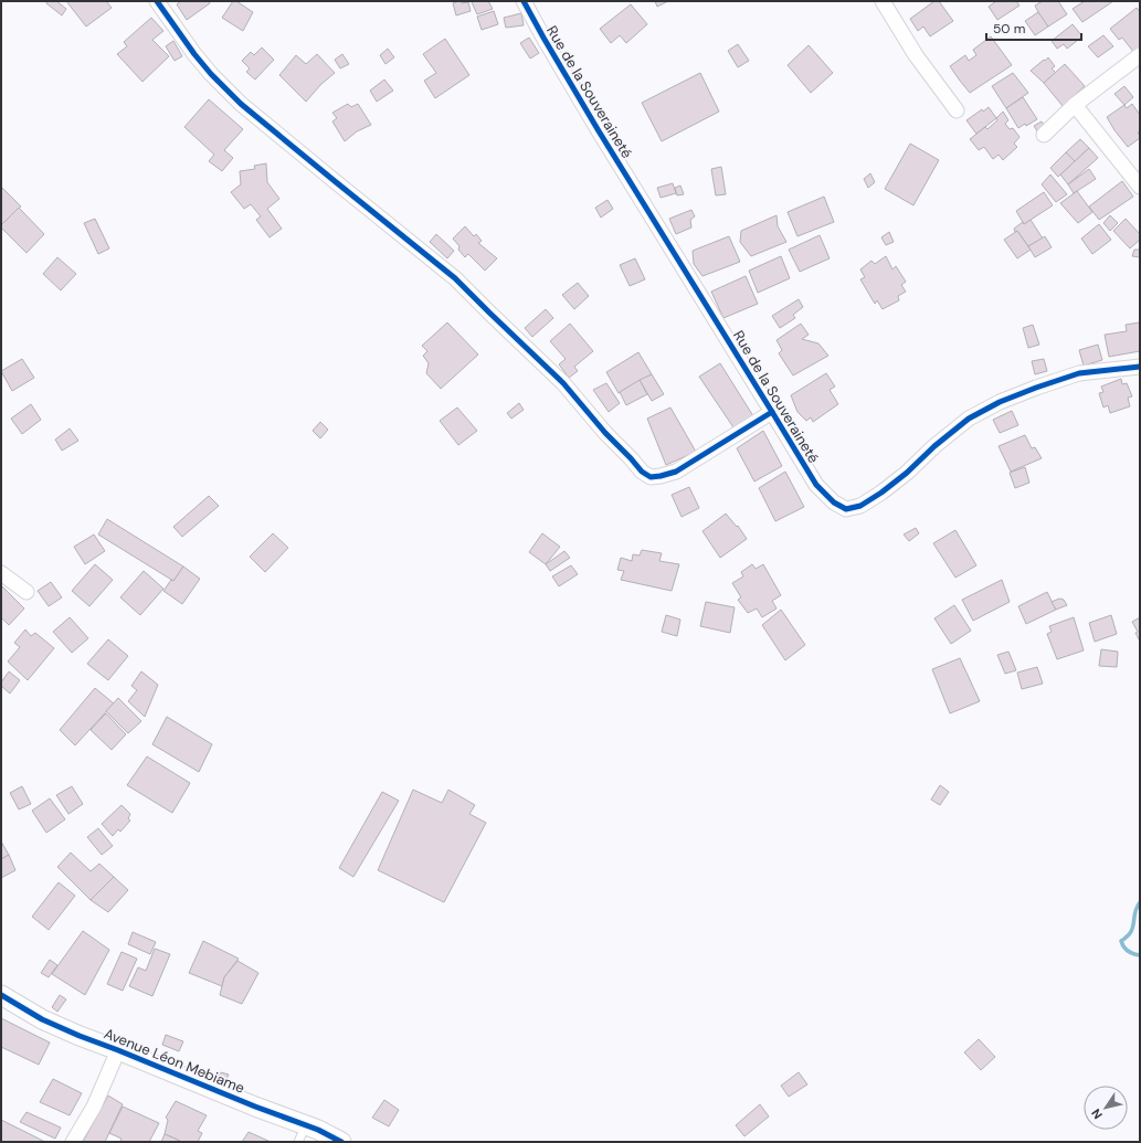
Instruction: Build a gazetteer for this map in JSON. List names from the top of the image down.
{
  "streets": {
    "street": ["Rue de la Souveraineté", "Avenue Léon Mebiame"]
  },
  "scale_bar": "50 m",
  "north": "bottom left"
}
